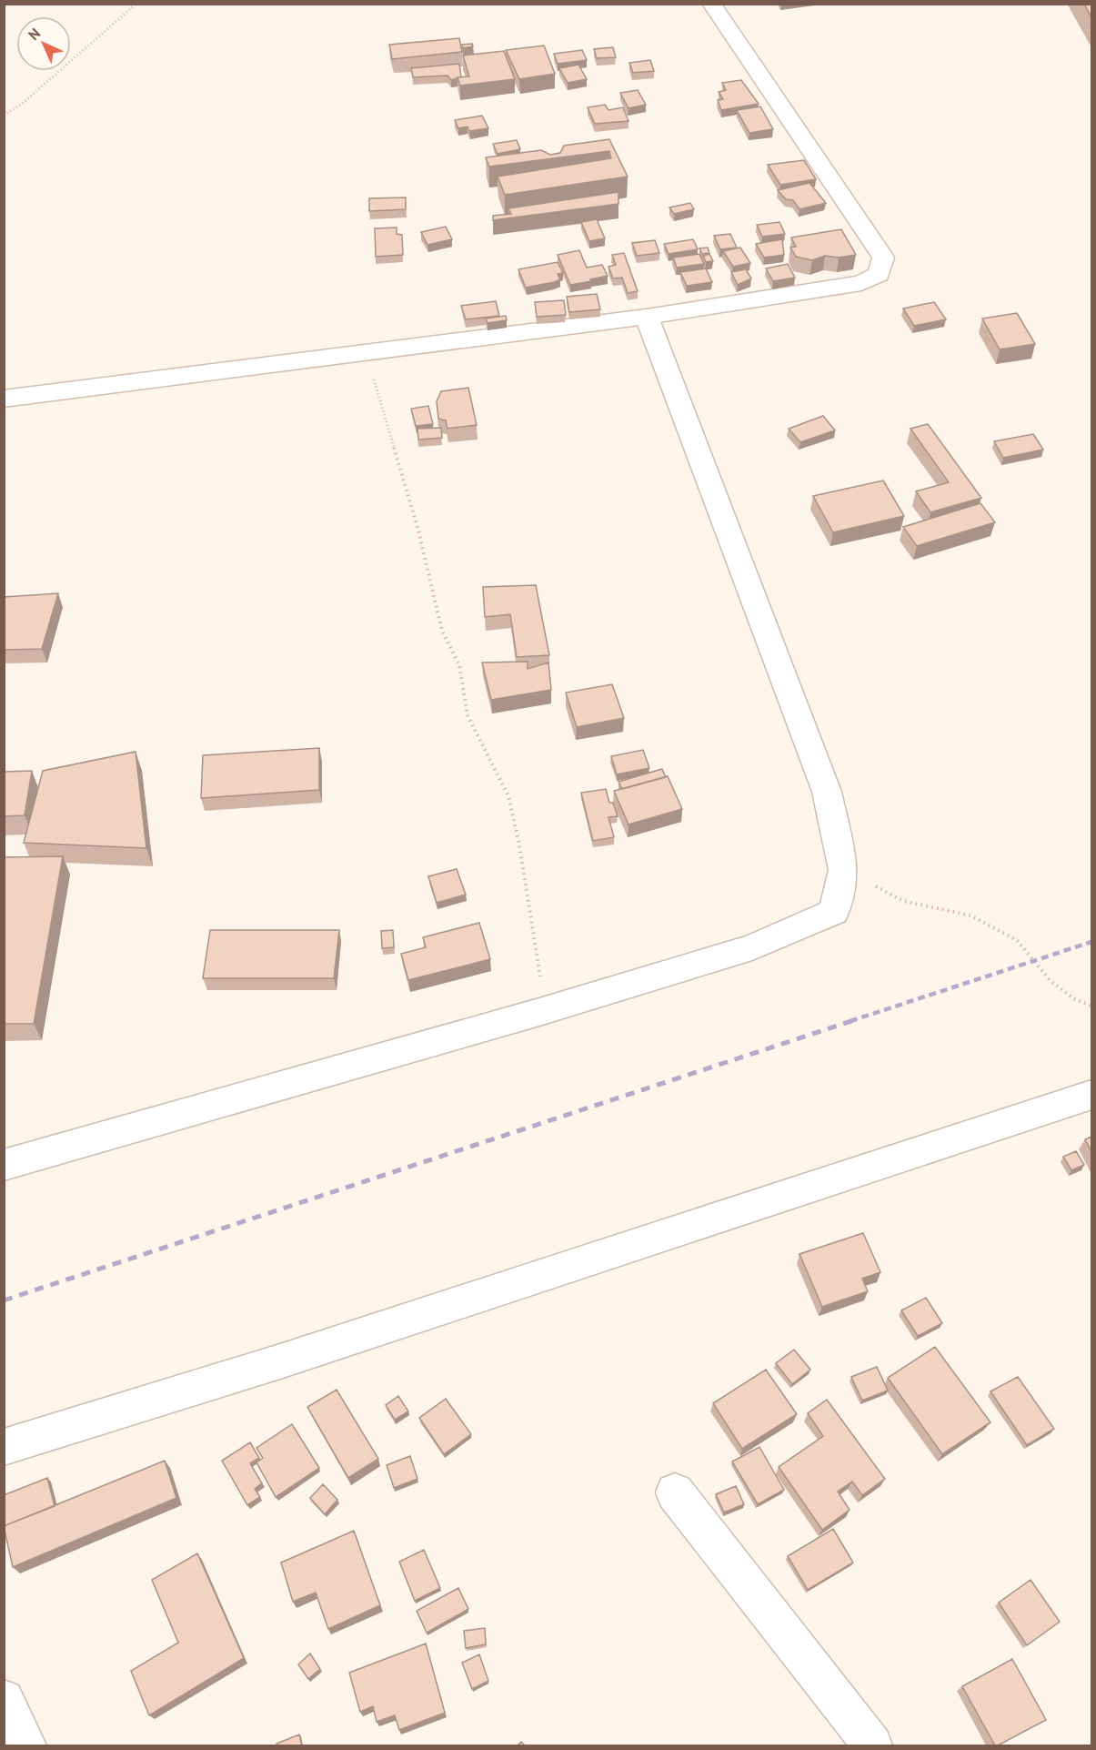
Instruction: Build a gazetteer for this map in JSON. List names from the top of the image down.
{
  "north": "top left"
}
